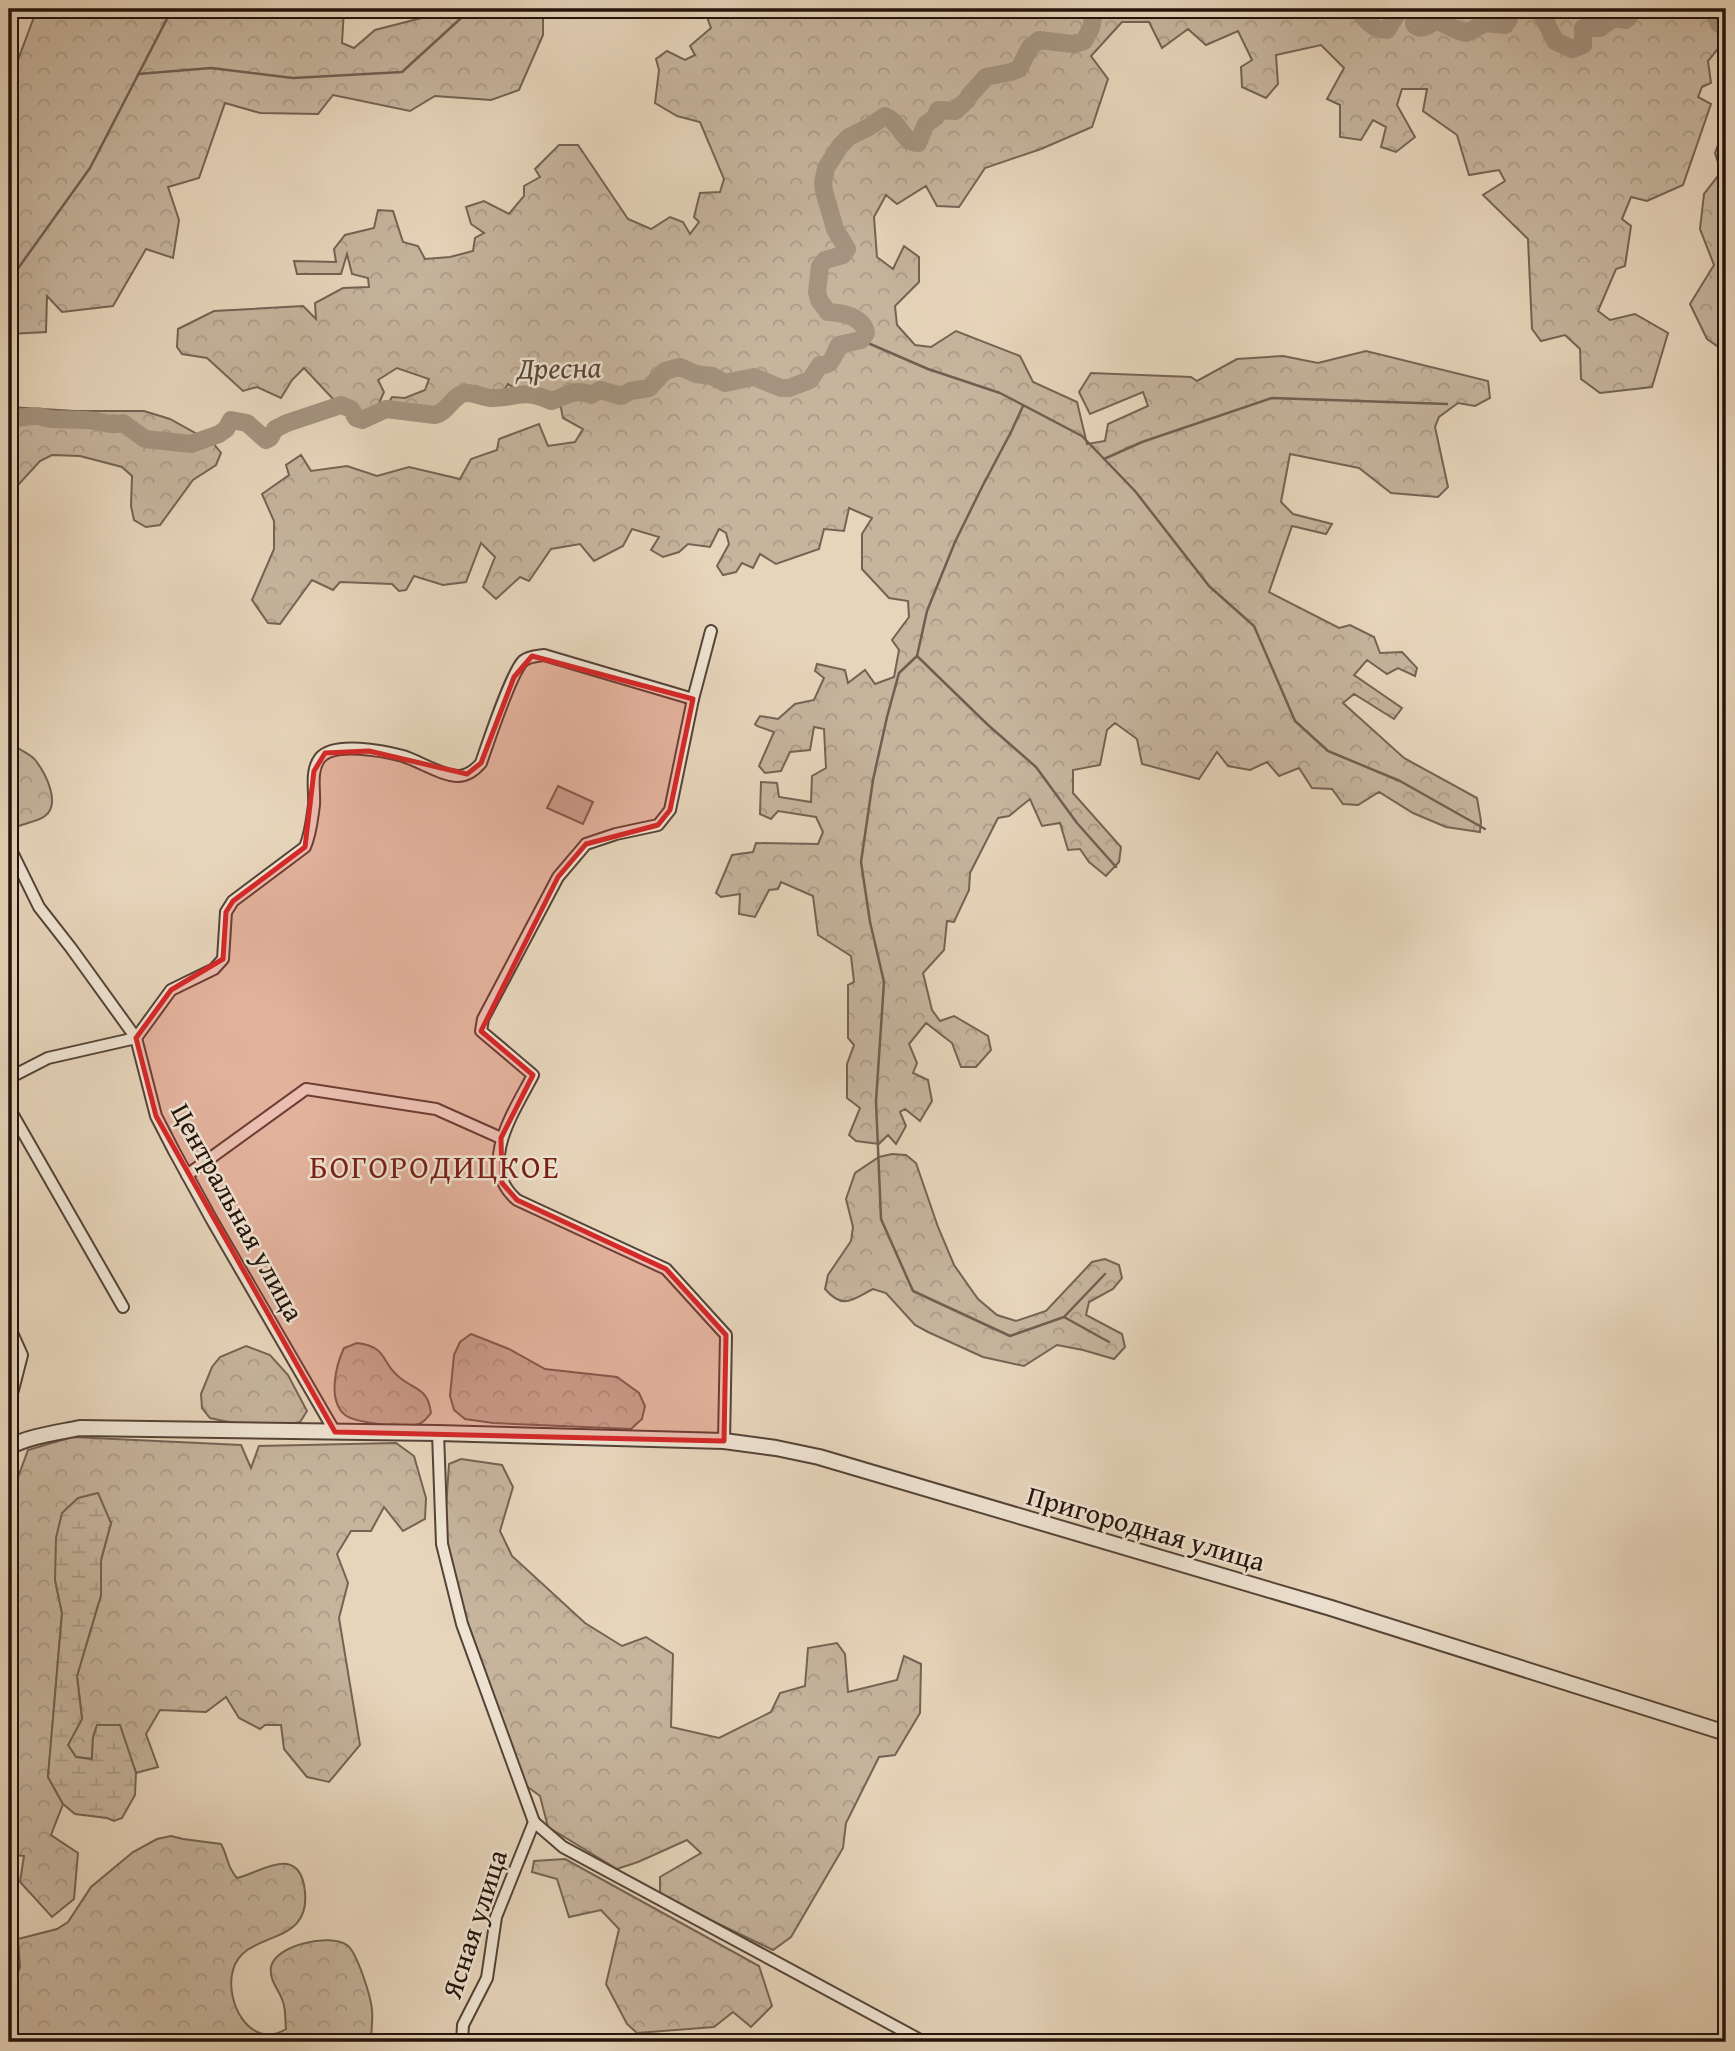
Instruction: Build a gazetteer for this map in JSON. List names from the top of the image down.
{
  "streets": {
    "street": ["Центральная улица", "Пригородная улица", "Ясная улица"]
  },
  "crossings": [
    ["Центральная улица", "Пригородная улица"]
  ],
  "districts": ["БОГОРОДИЦКОЕ"],
  "water": ["Дресна"]
}
